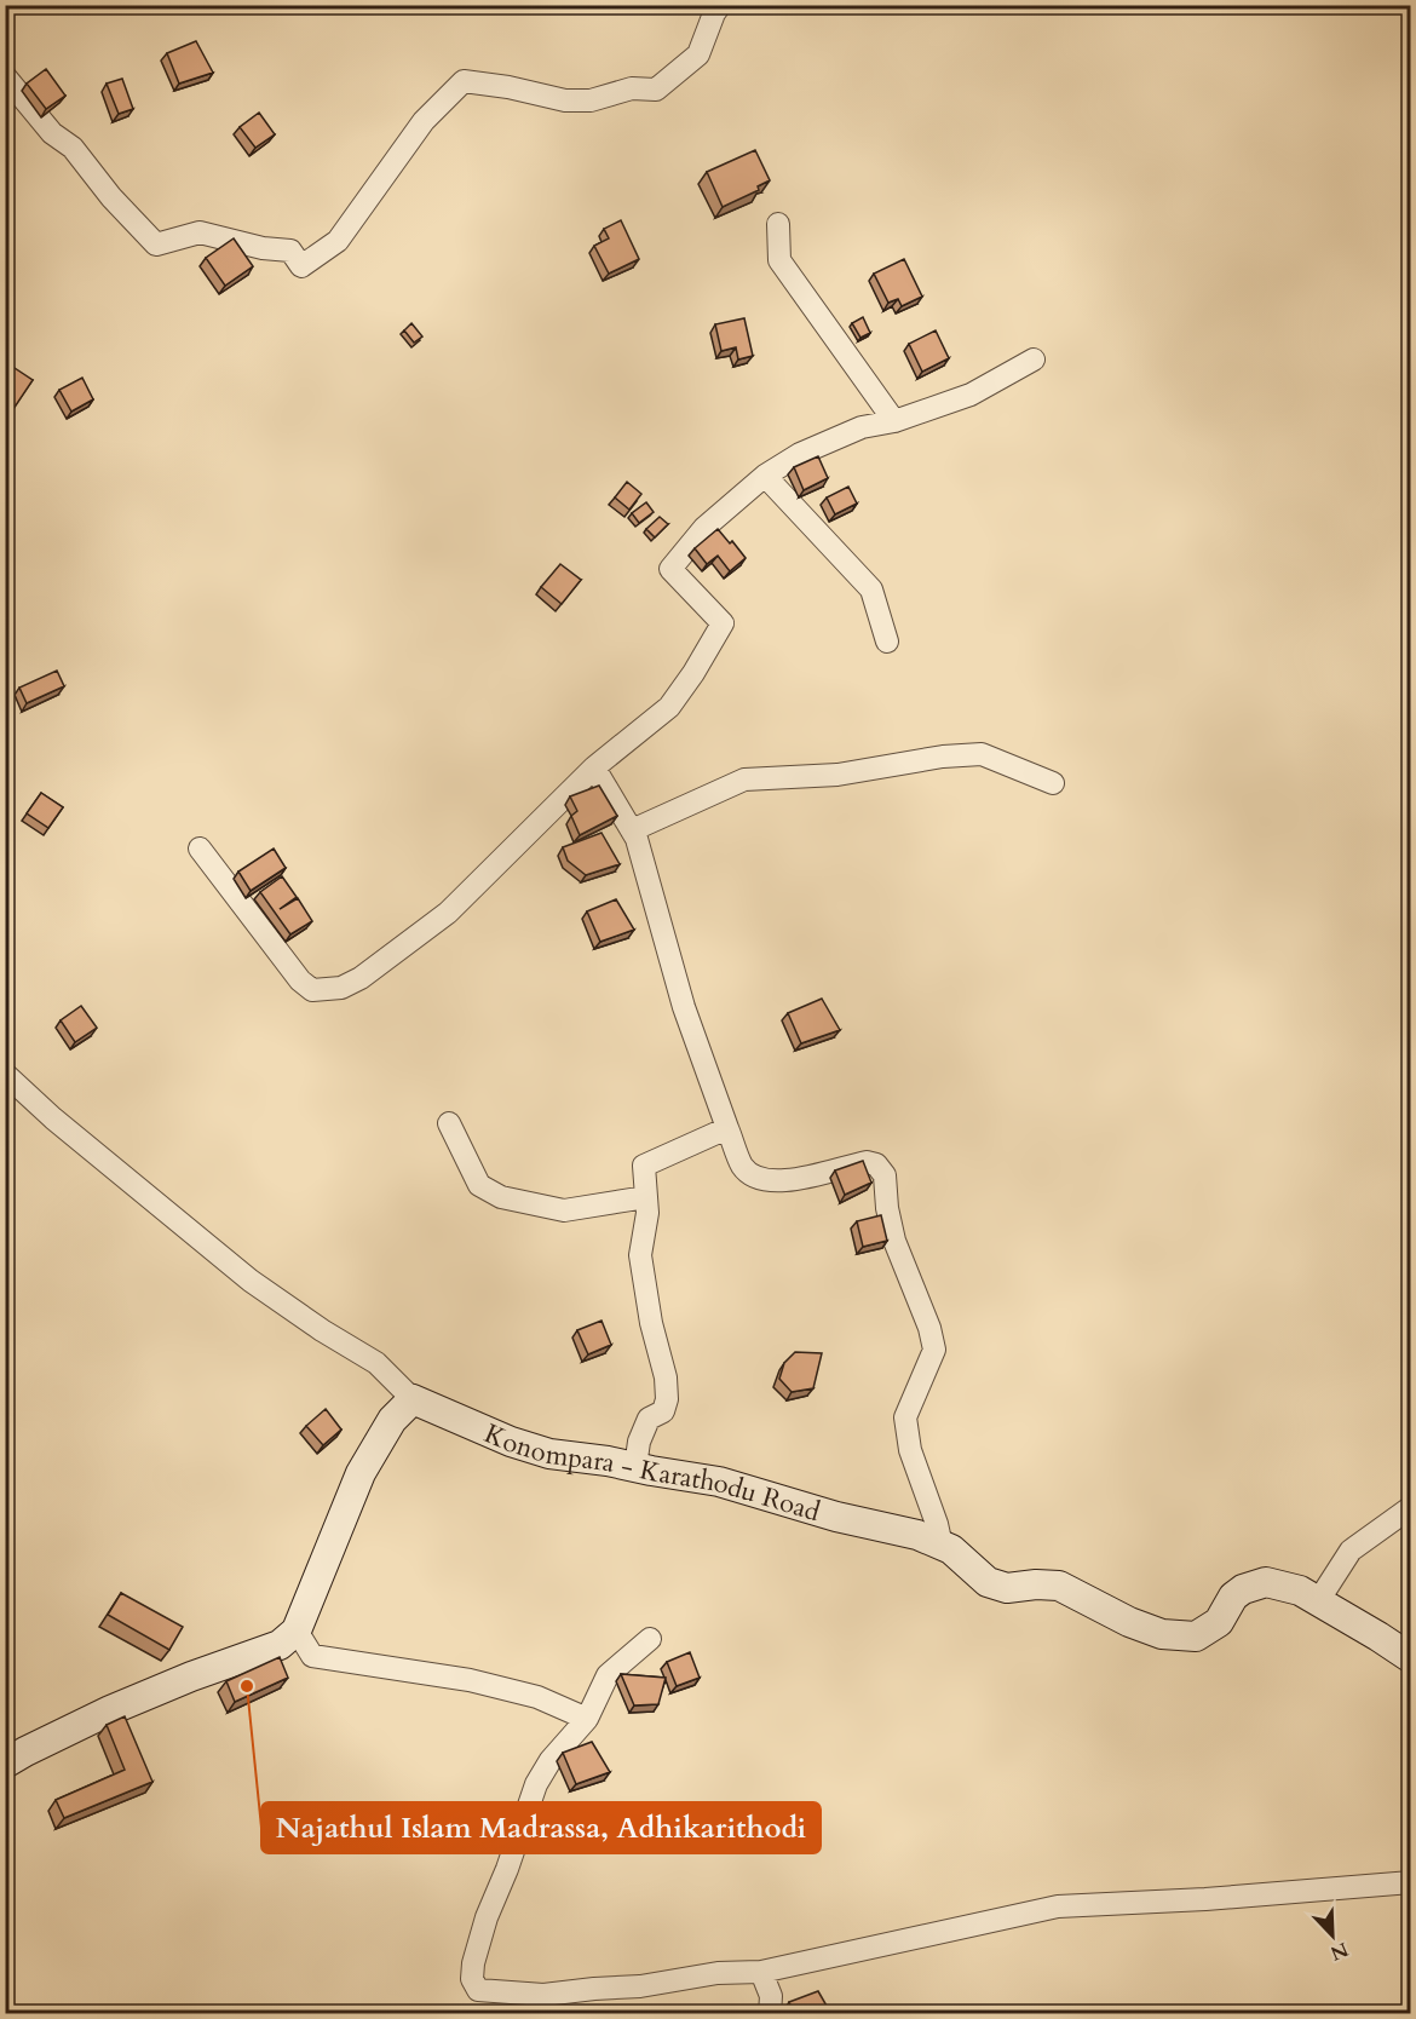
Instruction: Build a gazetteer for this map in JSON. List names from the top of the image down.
{
  "streets": {
    "main road": ["Konompara - Karathodu Road"]
  },
  "places": ["Najathul Islam Madrassa, Adhikarithodi"],
  "north": "bottom right"
}
